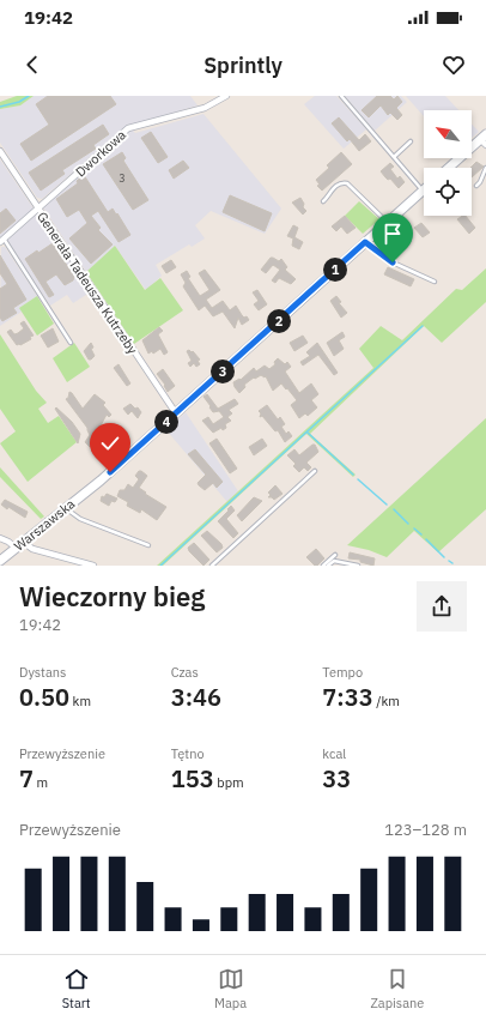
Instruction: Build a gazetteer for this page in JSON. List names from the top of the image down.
{
  "streets": {
    "main road": ["Warszawska"],
    "street": ["Dworkowa", "Generała Tadeusza Kutrzeby"]
  },
  "crossings": [
    ["Dworkowa", "Generała Tadeusza Kutrzeby"],
    ["Generała Tadeusza Kutrzeby", "Warszawska"]
  ],
  "house_numbers": ["3"],
  "north": "top left",
  "page": {
    "status": "19:42",
    "header": "Sprintly",
    "pins": [
      "1",
      "2",
      "3",
      "4"
    ],
    "heading": ["Wieczorny bieg", "19:42"],
    "stats": [
      ["Dystans", "0.50 km"],
      ["Czas", "3:46"],
      ["Tempo", "7:33 /km"],
      ["Przewyższenie", "7 m"],
      ["Tętno", "153 bpm"],
      ["kcal", "33"]
    ],
    "chart": ["Przewyższenie", "123–128 m"],
    "tabs": ["Start", "Mapa", "Zapisane"]
  }
}
